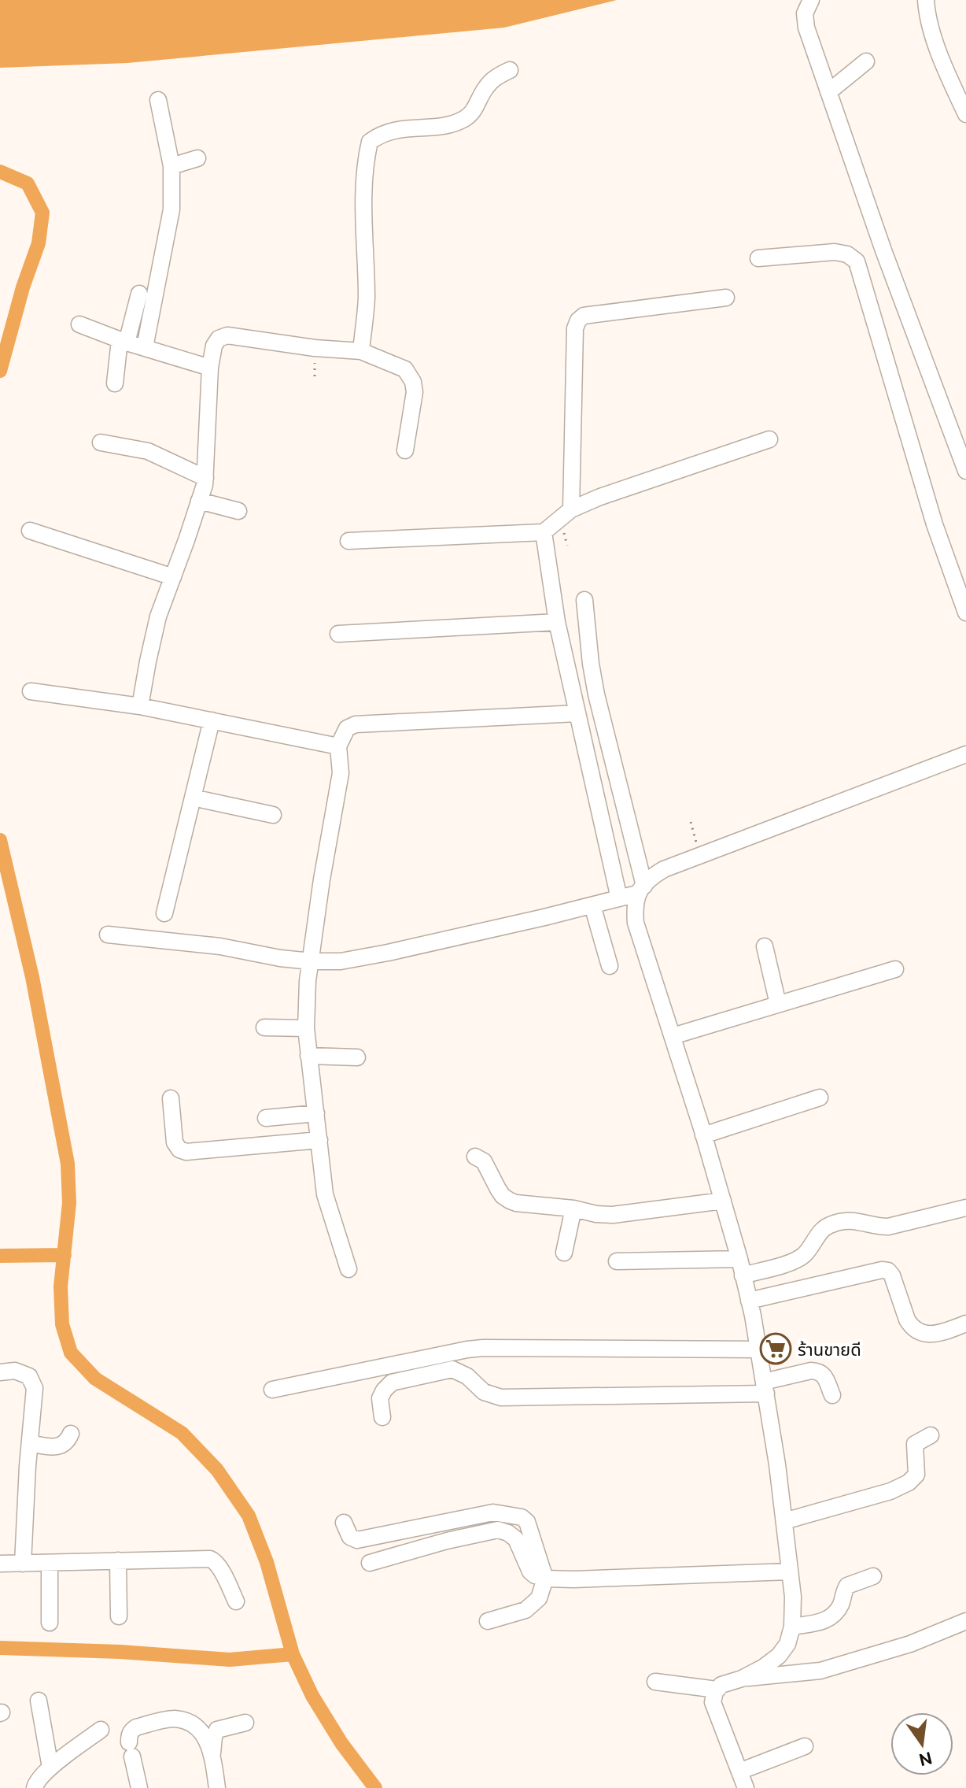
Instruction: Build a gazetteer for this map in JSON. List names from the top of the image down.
{
  "places": {
    "supermarket": ["ร้านขายดี"]
  },
  "north": "bottom"
}
